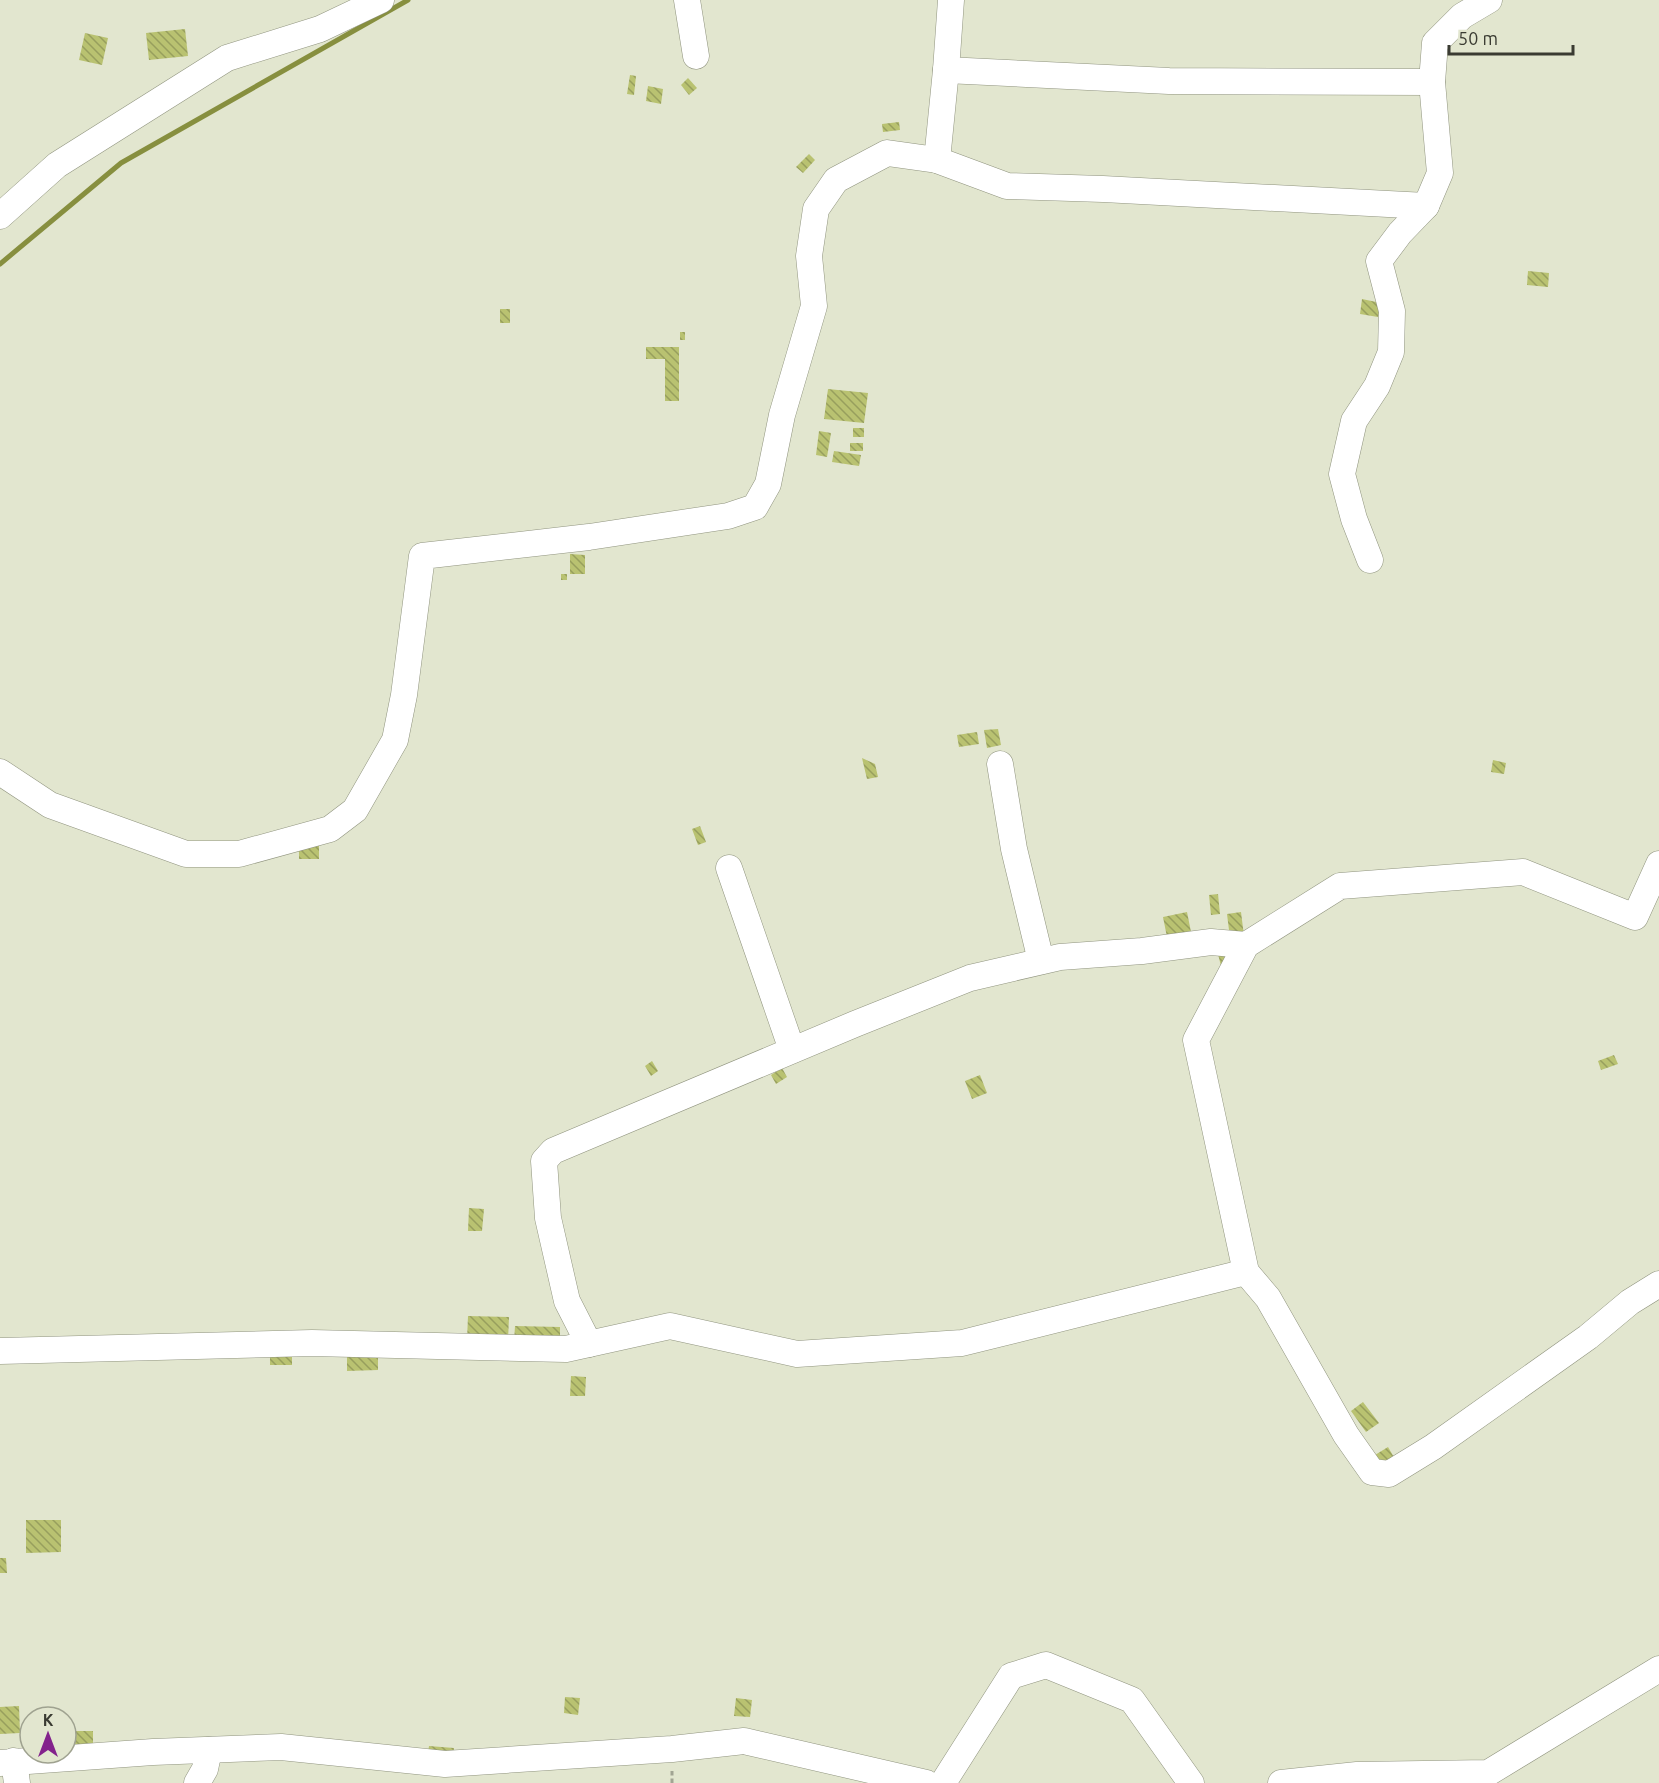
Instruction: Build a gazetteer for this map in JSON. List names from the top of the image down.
{
  "scale_bar": "50 m",
  "north": "top"
}
